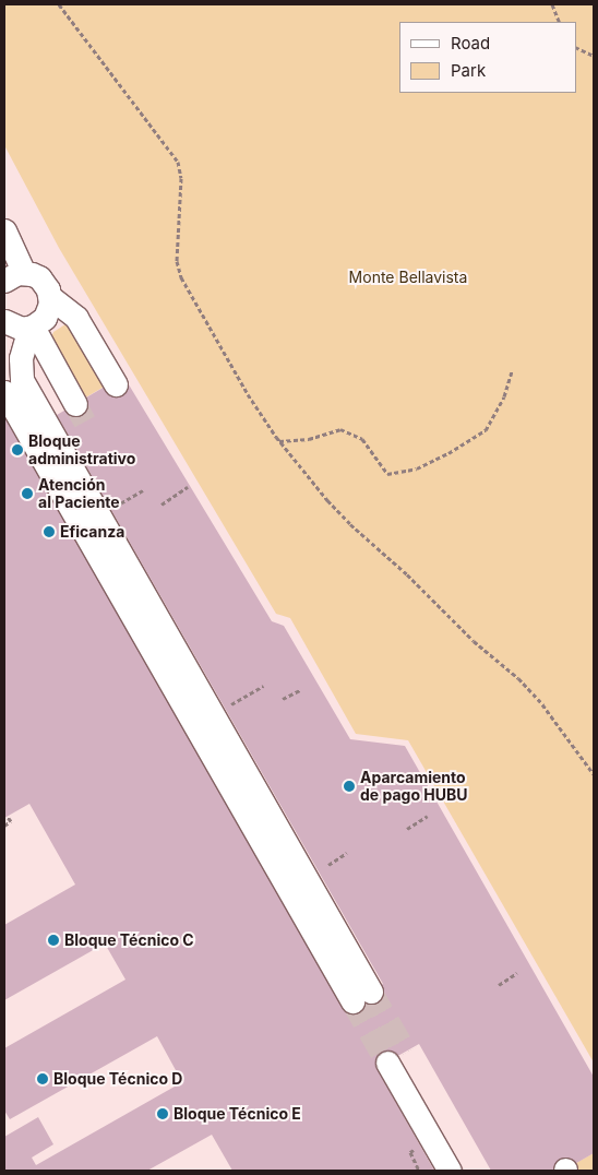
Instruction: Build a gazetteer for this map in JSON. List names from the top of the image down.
{
  "parks": ["Monte Bellavista"],
  "places": [
    "Bloque administrativo",
    "Atención al Paciente",
    "Eficanza",
    "Aparcamiento de pago HUBU",
    "Bloque Técnico C",
    "Bloque Técnico D",
    "Bloque Técnico E"
  ],
  "legend": ["Road", "Park"]
}
